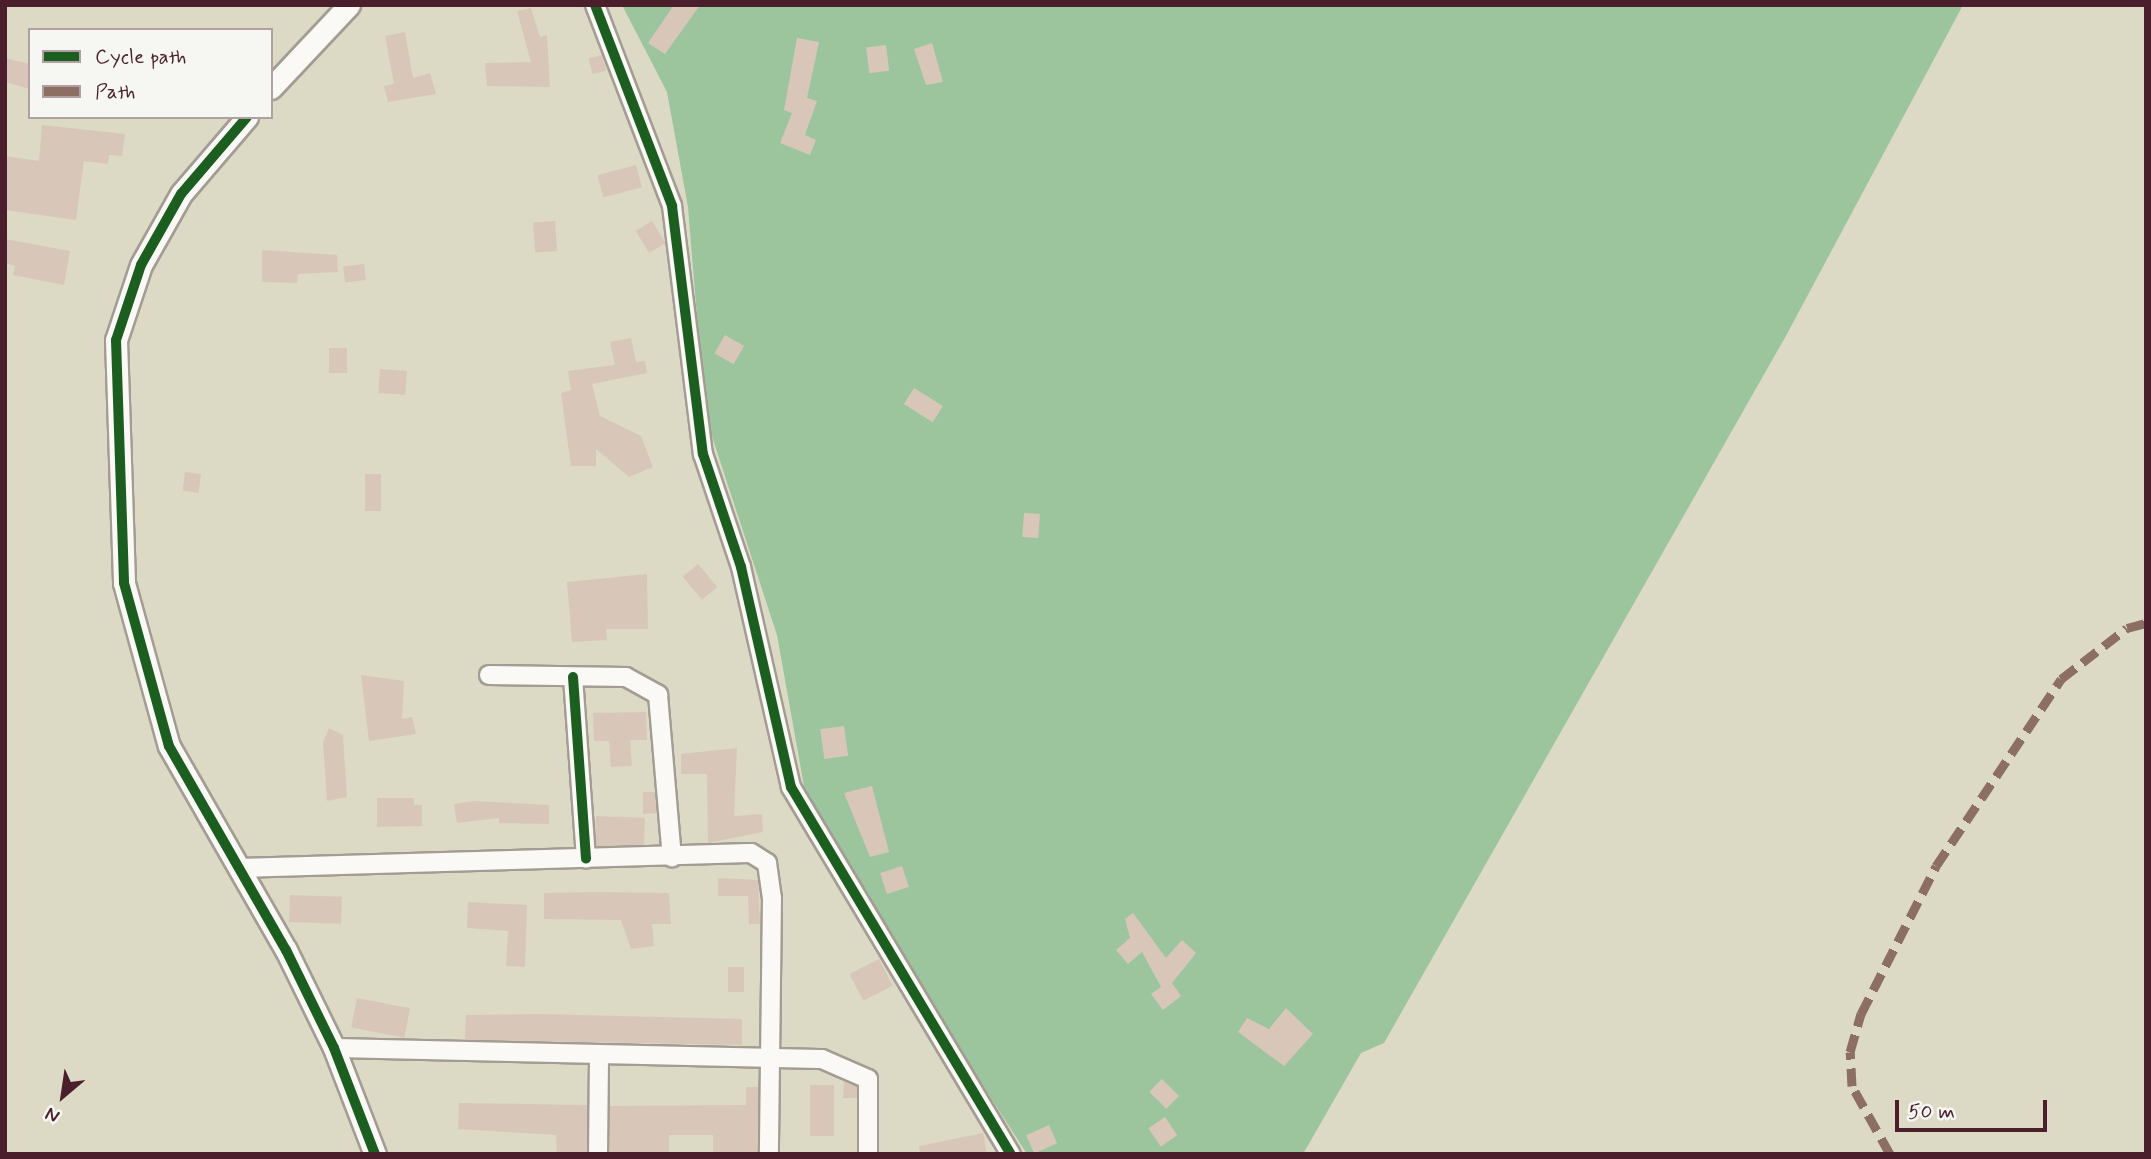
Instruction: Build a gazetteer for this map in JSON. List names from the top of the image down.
{
  "legend": ["Cycle path", "Path"],
  "scale_bar": "50 m",
  "north": "bottom left"
}
